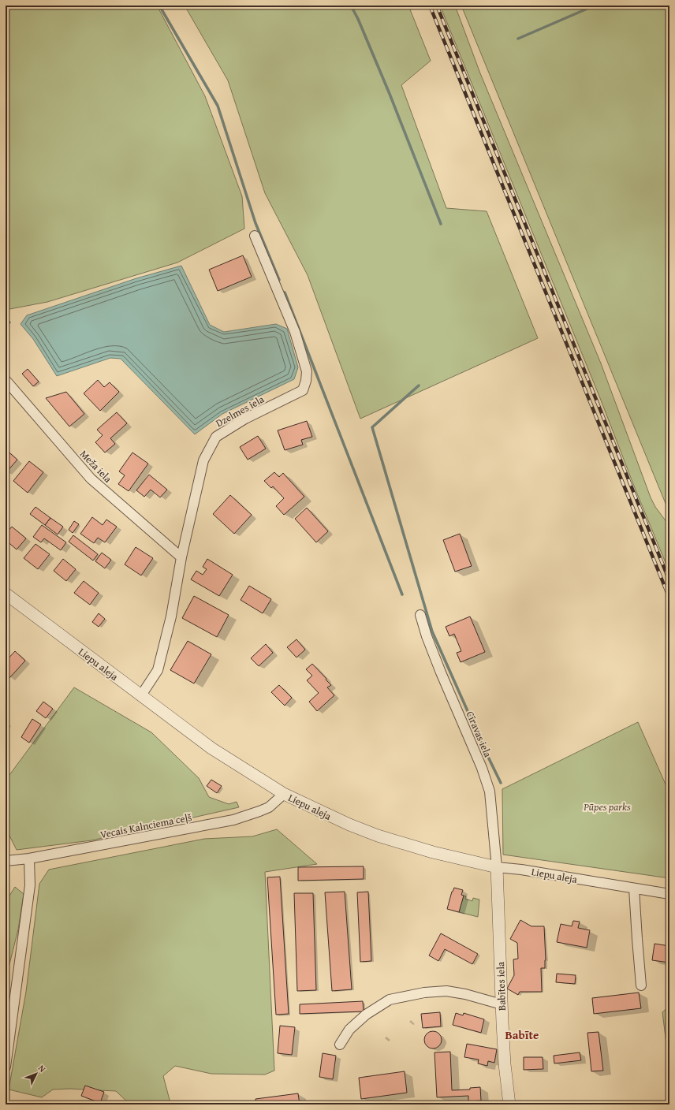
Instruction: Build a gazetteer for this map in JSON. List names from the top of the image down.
{
  "streets": {
    "street": [
      "Dzelmes iela",
      "Meža iela",
      "Liepu aleja",
      "Cīravas iela",
      "Vecais Kalnciema ceļš",
      "Babītes iela"
    ]
  },
  "crossings": [
    ["Dzelmes iela", "Meža iela"],
    ["Dzelmes iela", "Liepu aleja"],
    ["Liepu aleja", "Cīravas iela"],
    ["Liepu aleja", "Vecais Kalnciema ceļš"],
    ["Liepu aleja", "Babītes iela"],
    ["Cīravas iela", "Babītes iela"]
  ],
  "districts": ["Babīte"],
  "parks": ["Pūpes parks"],
  "north": "top right"
}
